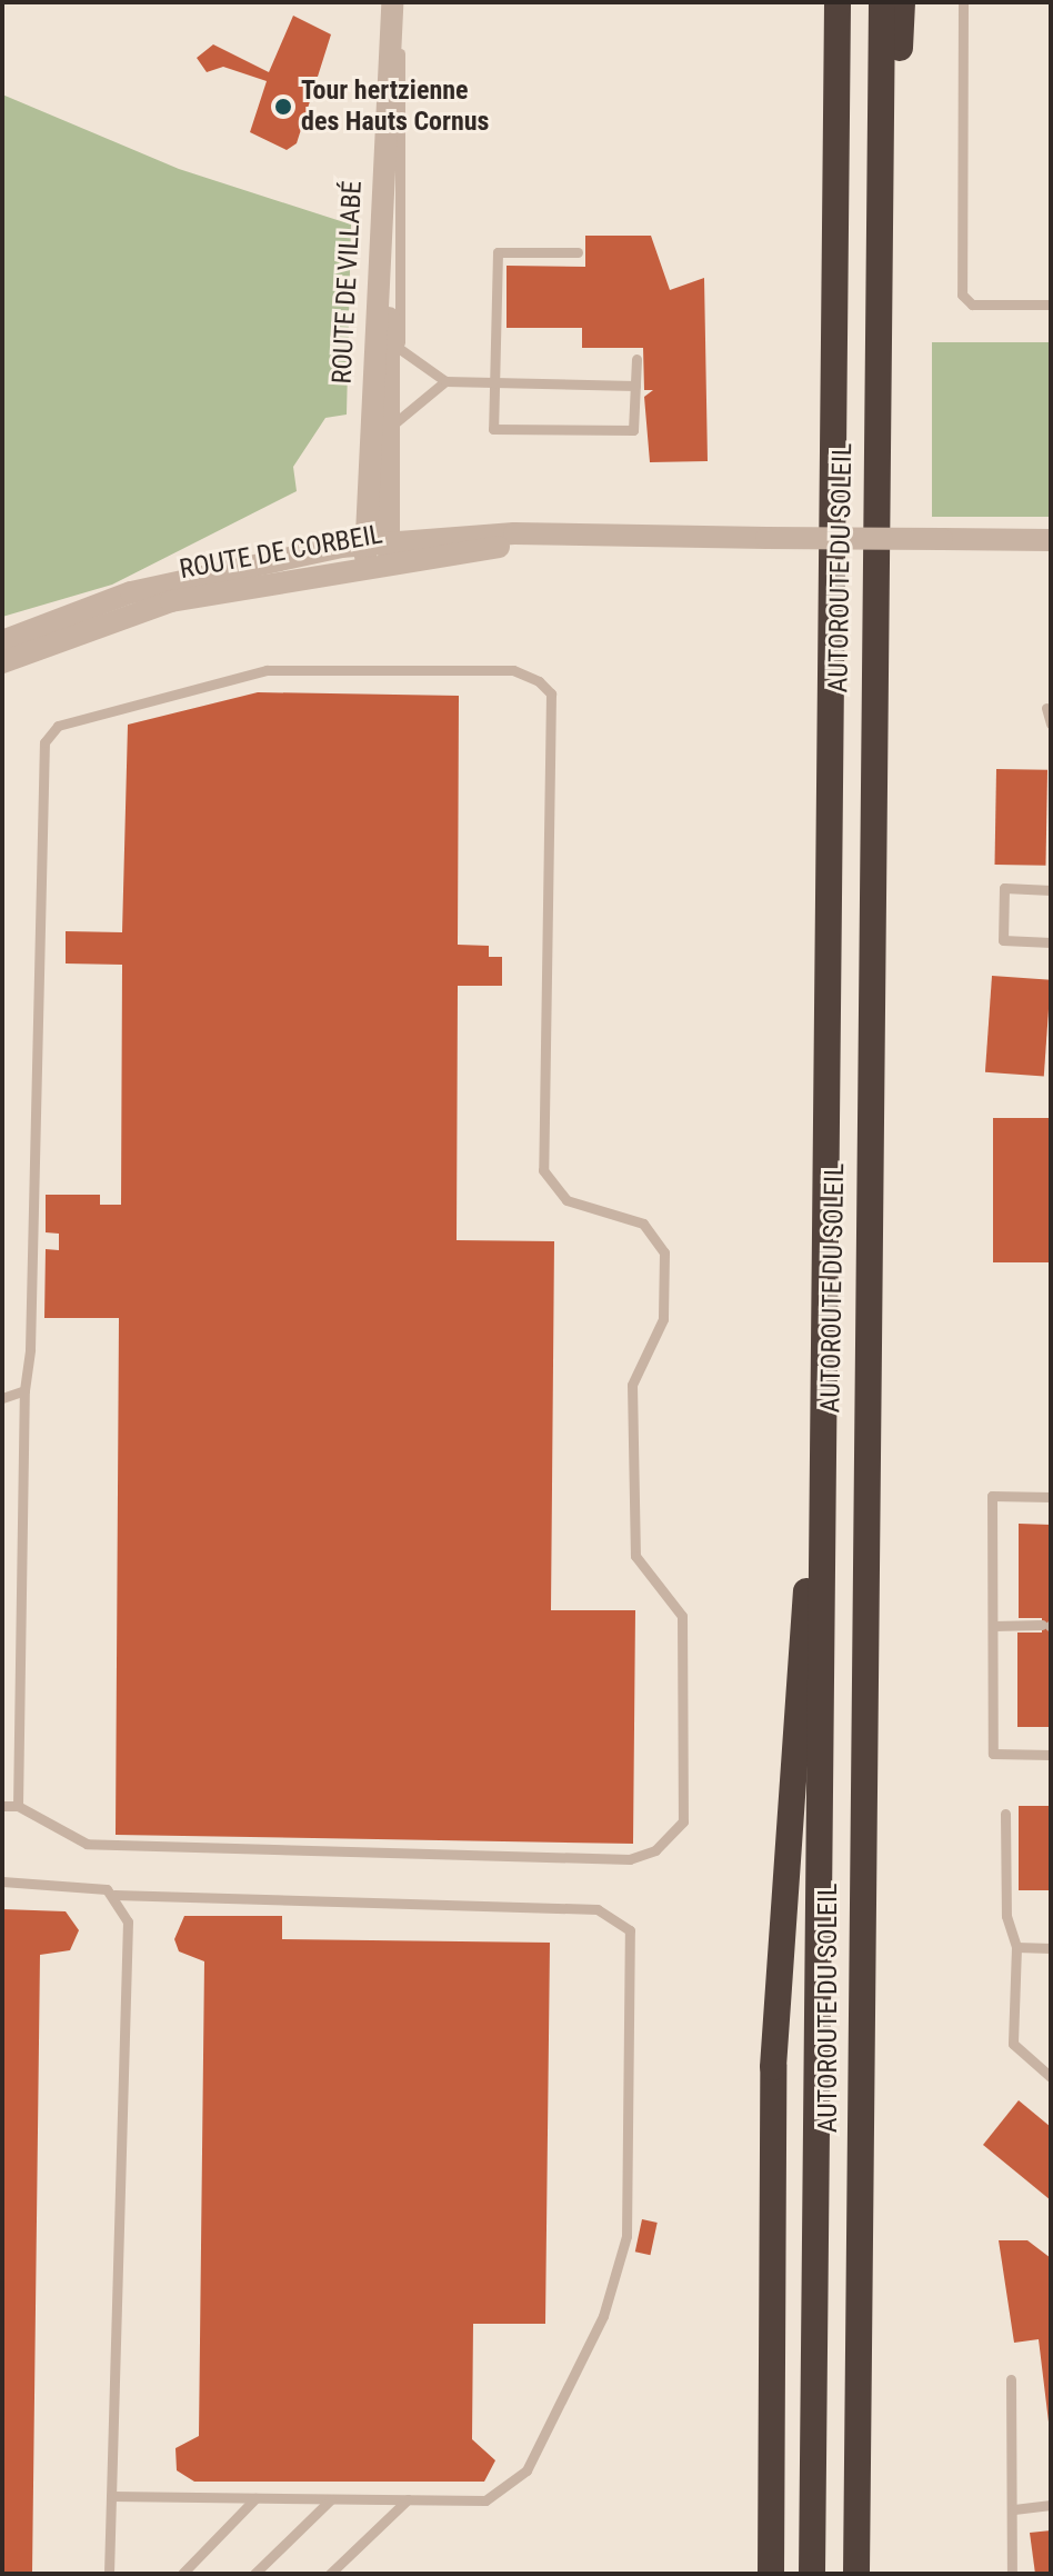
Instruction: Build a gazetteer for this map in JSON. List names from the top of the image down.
{
  "streets": {
    "highway": ["AUTOROUTE DU SOLEIL"],
    "street": ["ROUTE DE VILLABÉ", "ROUTE DE CORBEIL"]
  },
  "crossings": [
    ["ROUTE DE VILLABÉ", "ROUTE DE CORBEIL"]
  ],
  "places": ["Tour hertzienne des Hauts Cornus"]
}
